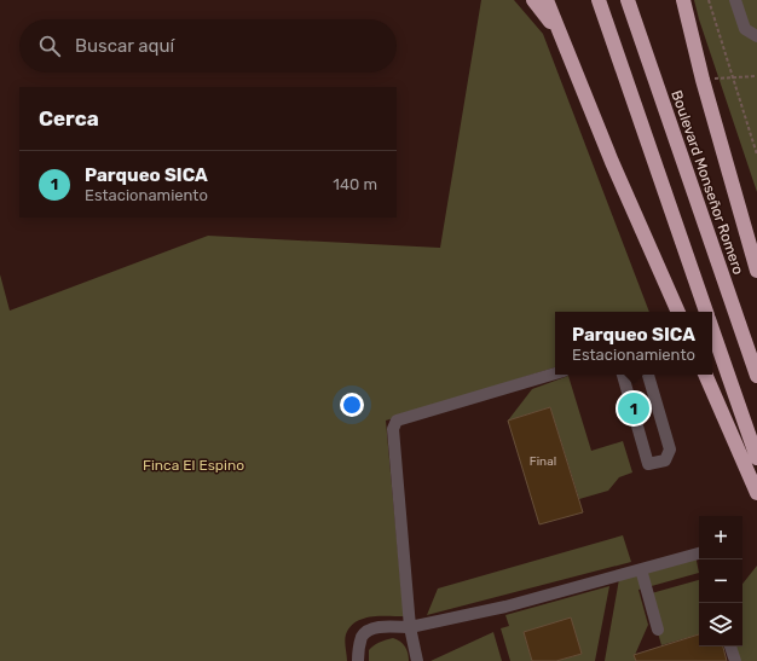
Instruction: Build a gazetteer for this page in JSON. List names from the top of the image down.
{
  "streets": {
    "highway": ["Boulevard Monseñor Romero"]
  },
  "parks": ["Finca El Espino"],
  "house_numbers": ["Final"],
  "page": {
    "search": "Buscar aquí",
    "heading": "Cerca",
    "list": [
      {
        "mark": "1",
        "name": "Parqueo SICA",
        "note": "Estacionamiento",
        "value": "140 m"
      }
    ],
    "popup": ["Parqueo SICA", "Estacionamiento"],
    "pins": "1",
    "map_buttons": ["+", "−"]
  }
}
